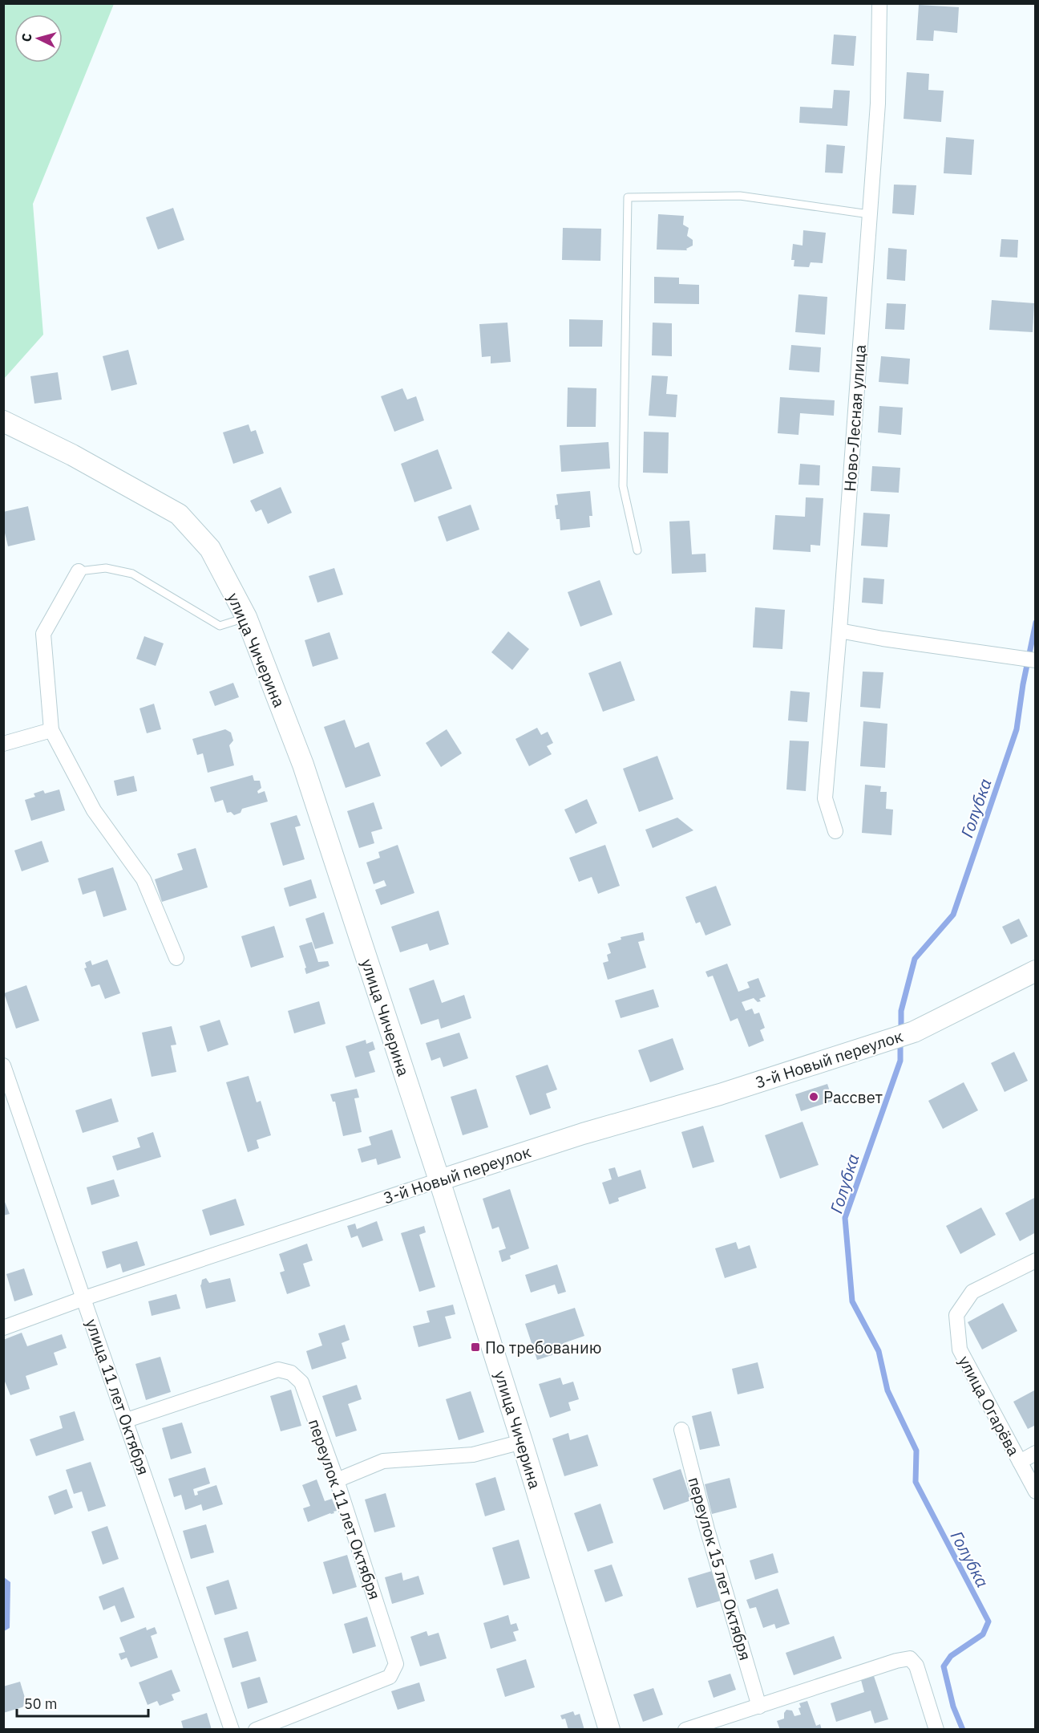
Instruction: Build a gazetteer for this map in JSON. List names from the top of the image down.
{
  "streets": {
    "street": [
      "Ново-Лесная улица",
      "улица Чичерина",
      "3-й Новый переулок",
      "улица 11 лет Октября",
      "улица Огарёва",
      "переулок 11 лет Октября",
      "переулок 15 лет Октября"
    ]
  },
  "crossings": [
    ["улица Чичерина", "3-й Новый переулок"],
    ["3-й Новый переулок", "улица 11 лет Октября"],
    ["улица 11 лет Октября", "переулок 11 лет Октября"]
  ],
  "water": ["Голубка"],
  "places": {
    "other": ["Рассвет"],
    "transit": ["По требованию"]
  },
  "scale_bar": "50 m",
  "north": "left"
}
